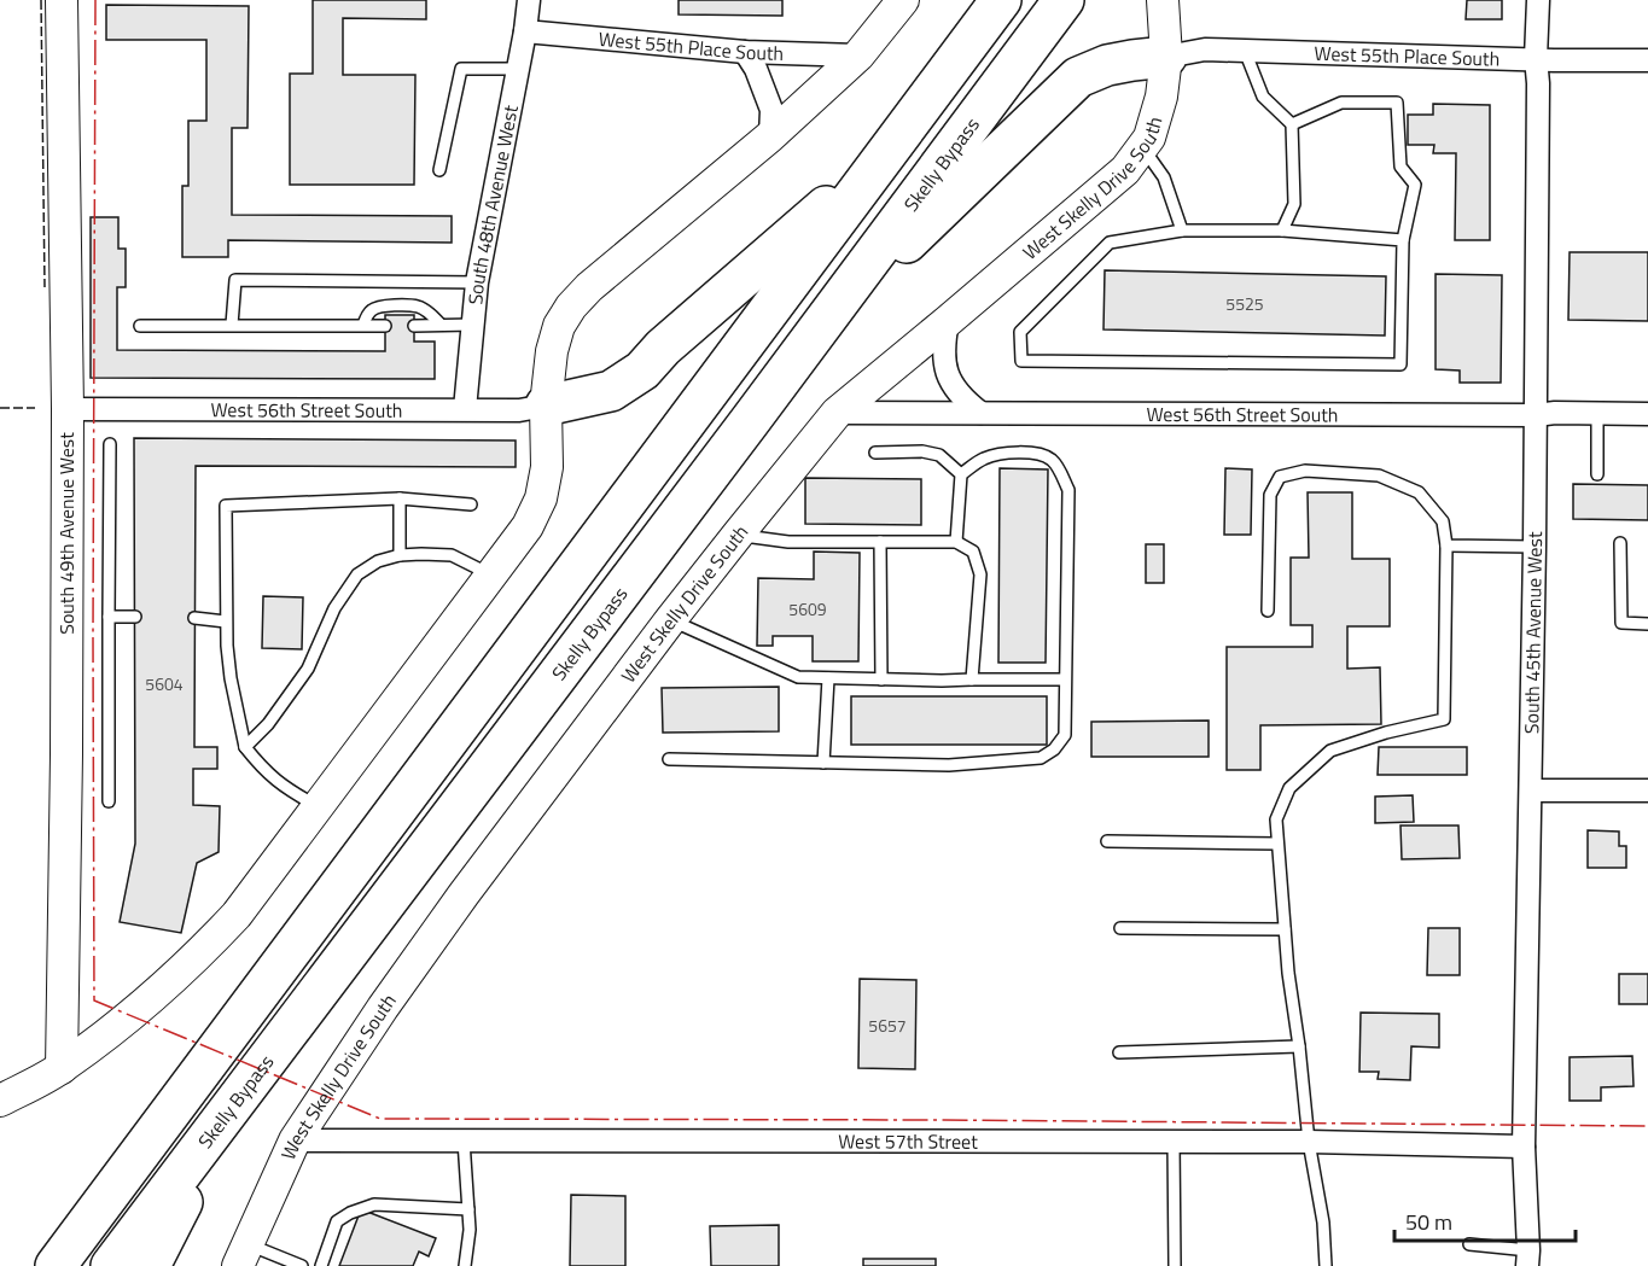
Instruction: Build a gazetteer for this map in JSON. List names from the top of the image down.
{
  "streets": {
    "highway": ["Skelly Bypass"],
    "street": [
      "West 55th Place South",
      "West Skelly Drive South",
      "South 48th Avenue West",
      "West 56th Street South",
      "South 49th Avenue West",
      "South 45th Avenue West",
      "West 57th Street"
    ]
  },
  "crossings": [
    ["West 55th Place South", "West Skelly Drive South"],
    ["West 55th Place South", "South 48th Avenue West"],
    ["West 55th Place South", "South 45th Avenue West"],
    ["West Skelly Drive South", "West 56th Street South"],
    ["West Skelly Drive South", "West 57th Street"],
    ["South 48th Avenue West", "West 56th Street South"],
    ["West 56th Street South", "South 49th Avenue West"],
    ["West 56th Street South", "South 45th Avenue West"],
    ["South 45th Avenue West", "West 57th Street"]
  ],
  "house_numbers": [
    "5525",
    "5609",
    "5604",
    "5657"
  ],
  "scale_bar": "50 m"
}
